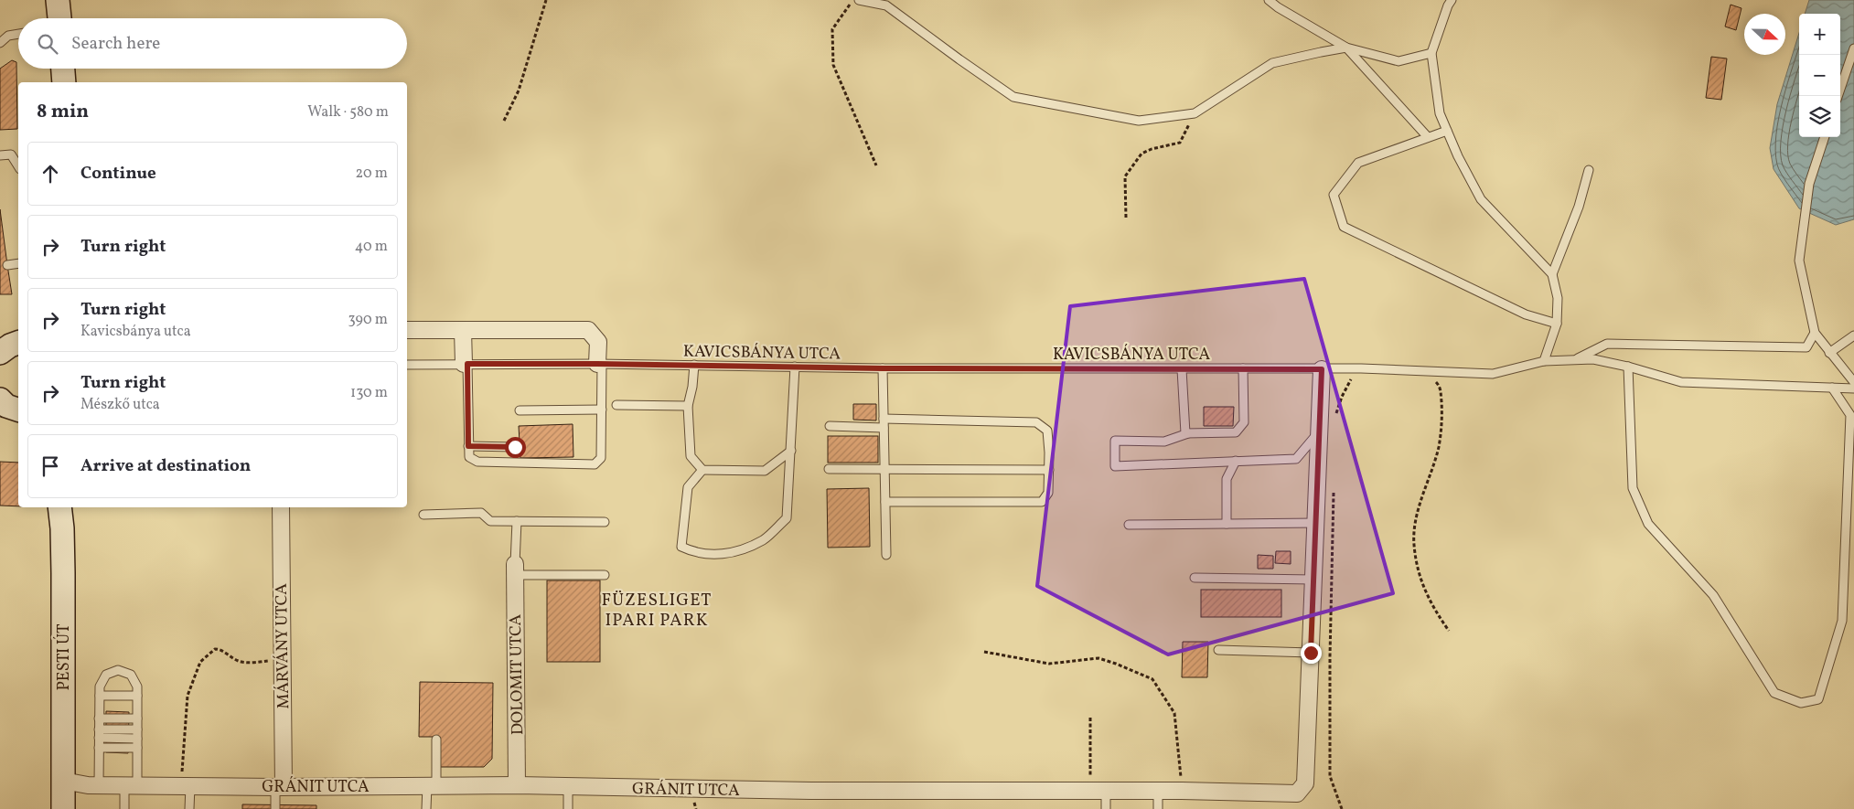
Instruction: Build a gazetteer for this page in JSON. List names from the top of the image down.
{
  "streets": {
    "main road": ["PESTI ÚT"],
    "street": ["MÁRVÁNY UTCA", "DOLOMIT UTCA", "GRÁNIT UTCA"],
    "lane": ["KAVICSBÁNYA UTCA"]
  },
  "crossings": [
    ["MÁRVÁNY UTCA", "GRÁNIT UTCA"],
    ["PESTI ÚT", "GRÁNIT UTCA"],
    ["DOLOMIT UTCA", "GRÁNIT UTCA"]
  ],
  "districts": ["FÜZESLIGET IPARI PARK"],
  "north": "right",
  "page": {
    "map_buttons": ["+", "−"],
    "search": "Search here",
    "heading": ["8 min", "Walk · 580 m"],
    "list": [
      ["Continue", "20 m"],
      ["Turn right", "40 m"],
      ["Turn right", "Kavicsbánya utca", "390 m"],
      ["Turn right", "Mészkő utca", "130 m"],
      "Arrive at destination"
    ]
  }
}
